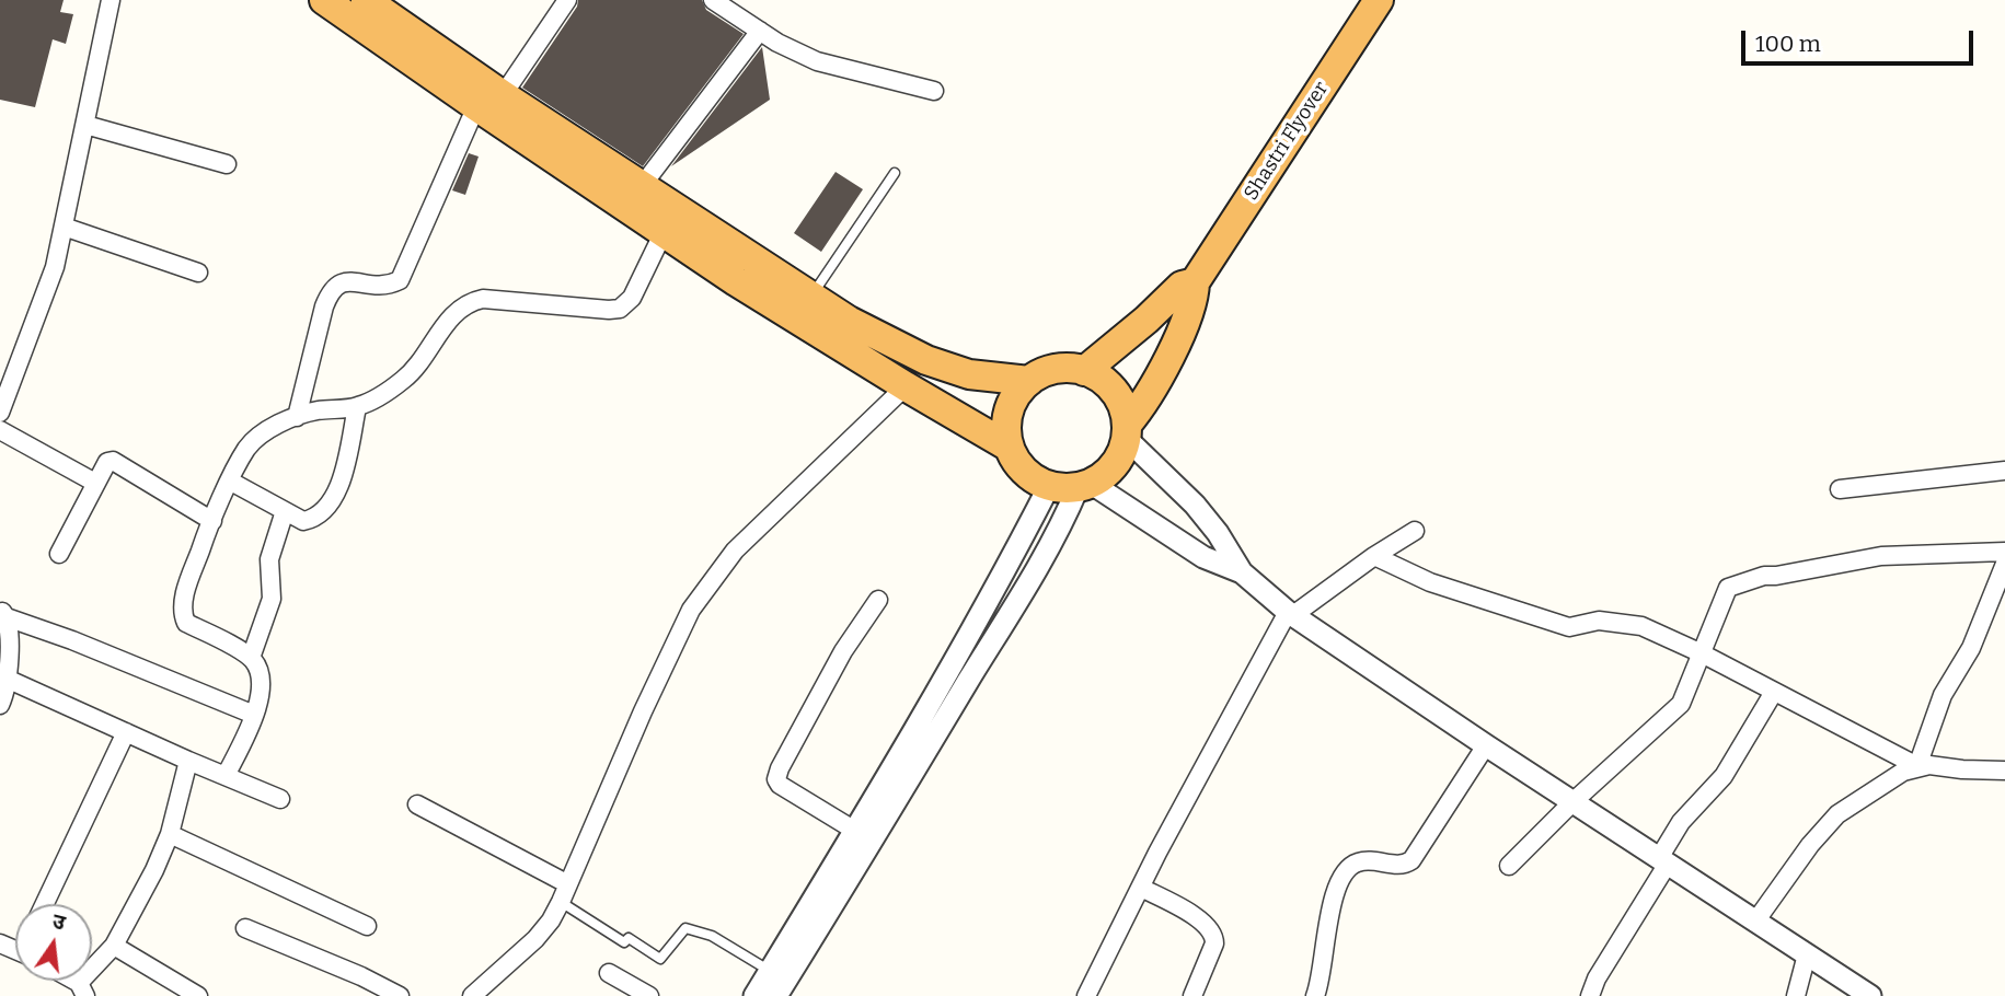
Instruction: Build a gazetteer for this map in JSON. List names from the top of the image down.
{
  "streets": {
    "highway": ["Shastri Flyover"]
  },
  "scale_bar": "100 m",
  "north": "top"
}
